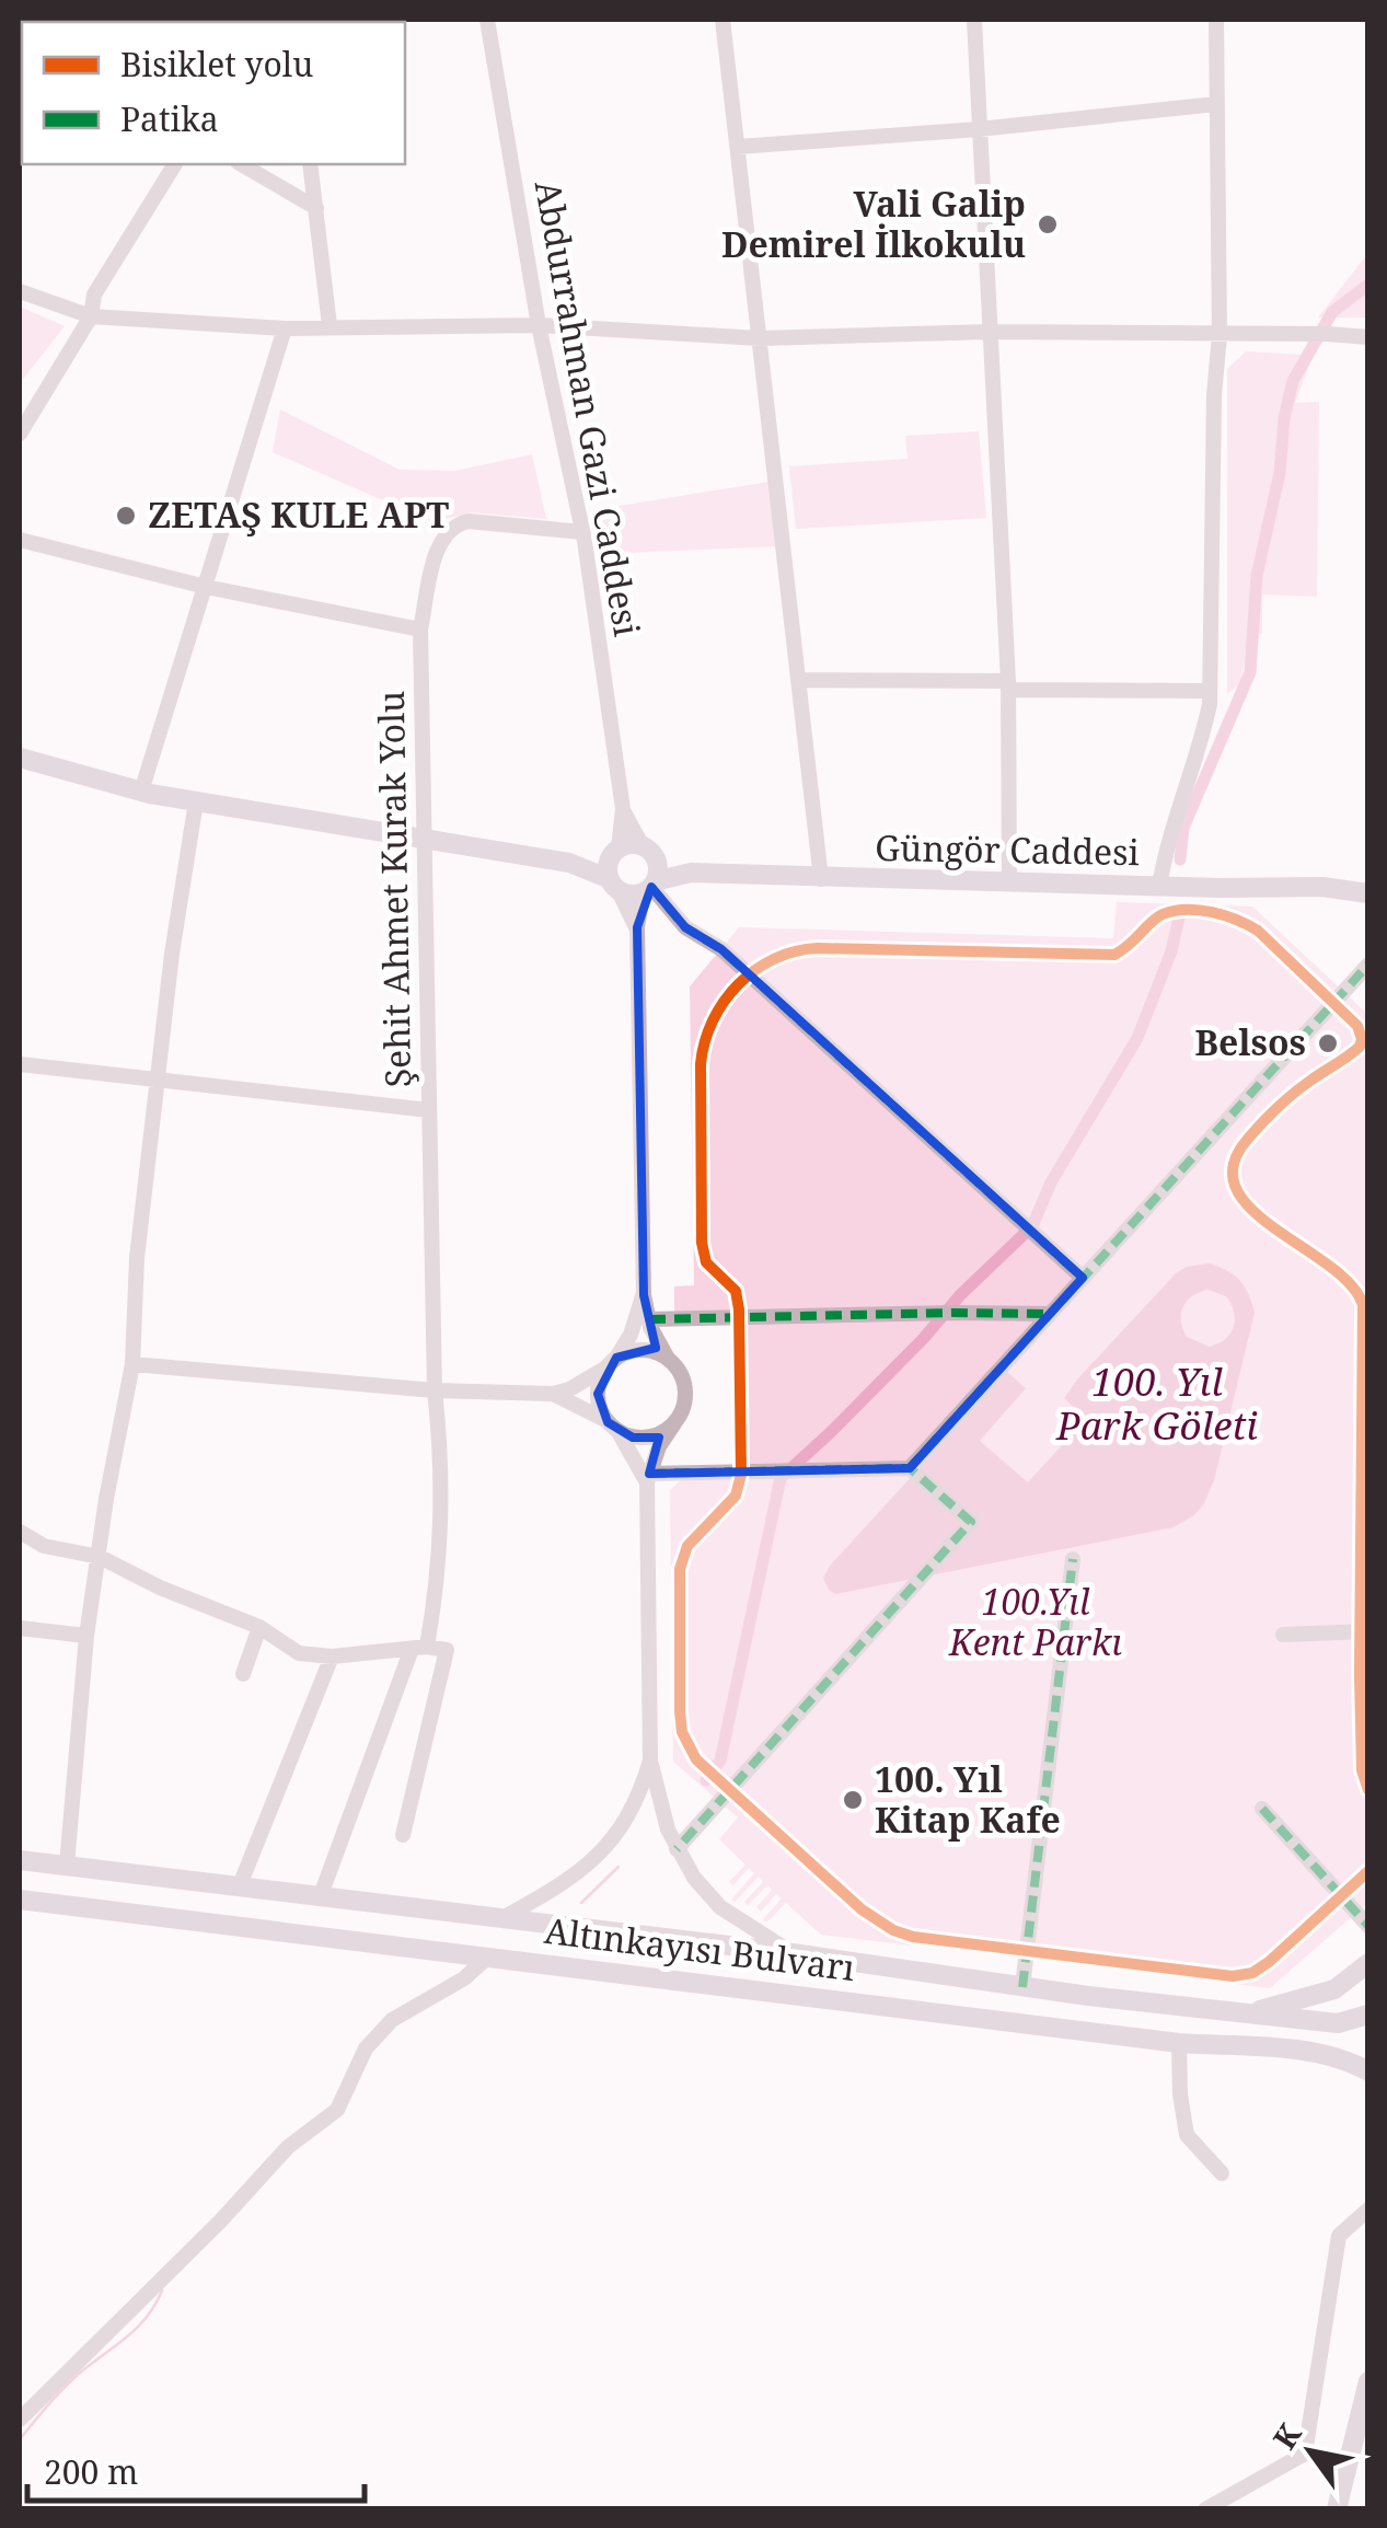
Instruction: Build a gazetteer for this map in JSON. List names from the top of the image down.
{
  "streets": {
    "main road": ["Güngör Caddesi", "Altınkayısı Bulvarı"],
    "street": ["Abdurrahman Gazi Caddesi", "Şehit Ahmet Kurak Yolu"]
  },
  "crossings": [
    ["Abdurrahman Gazi Caddesi", "Güngör Caddesi"],
    ["Abdurrahman Gazi Caddesi", "Şehit Ahmet Kurak Yolu"]
  ],
  "water": ["100. Yıl Park Göleti"],
  "parks": ["100.Yıl Kent Parkı"],
  "places": [
    "Vali Galip Demirel İlkokulu",
    "ZETAŞ KULE APT",
    "Belsos",
    "100. Yıl Kitap Kafe"
  ],
  "legend": ["Bisiklet yolu", "Patika"],
  "scale_bar": "200 m",
  "north": "top left"
}
